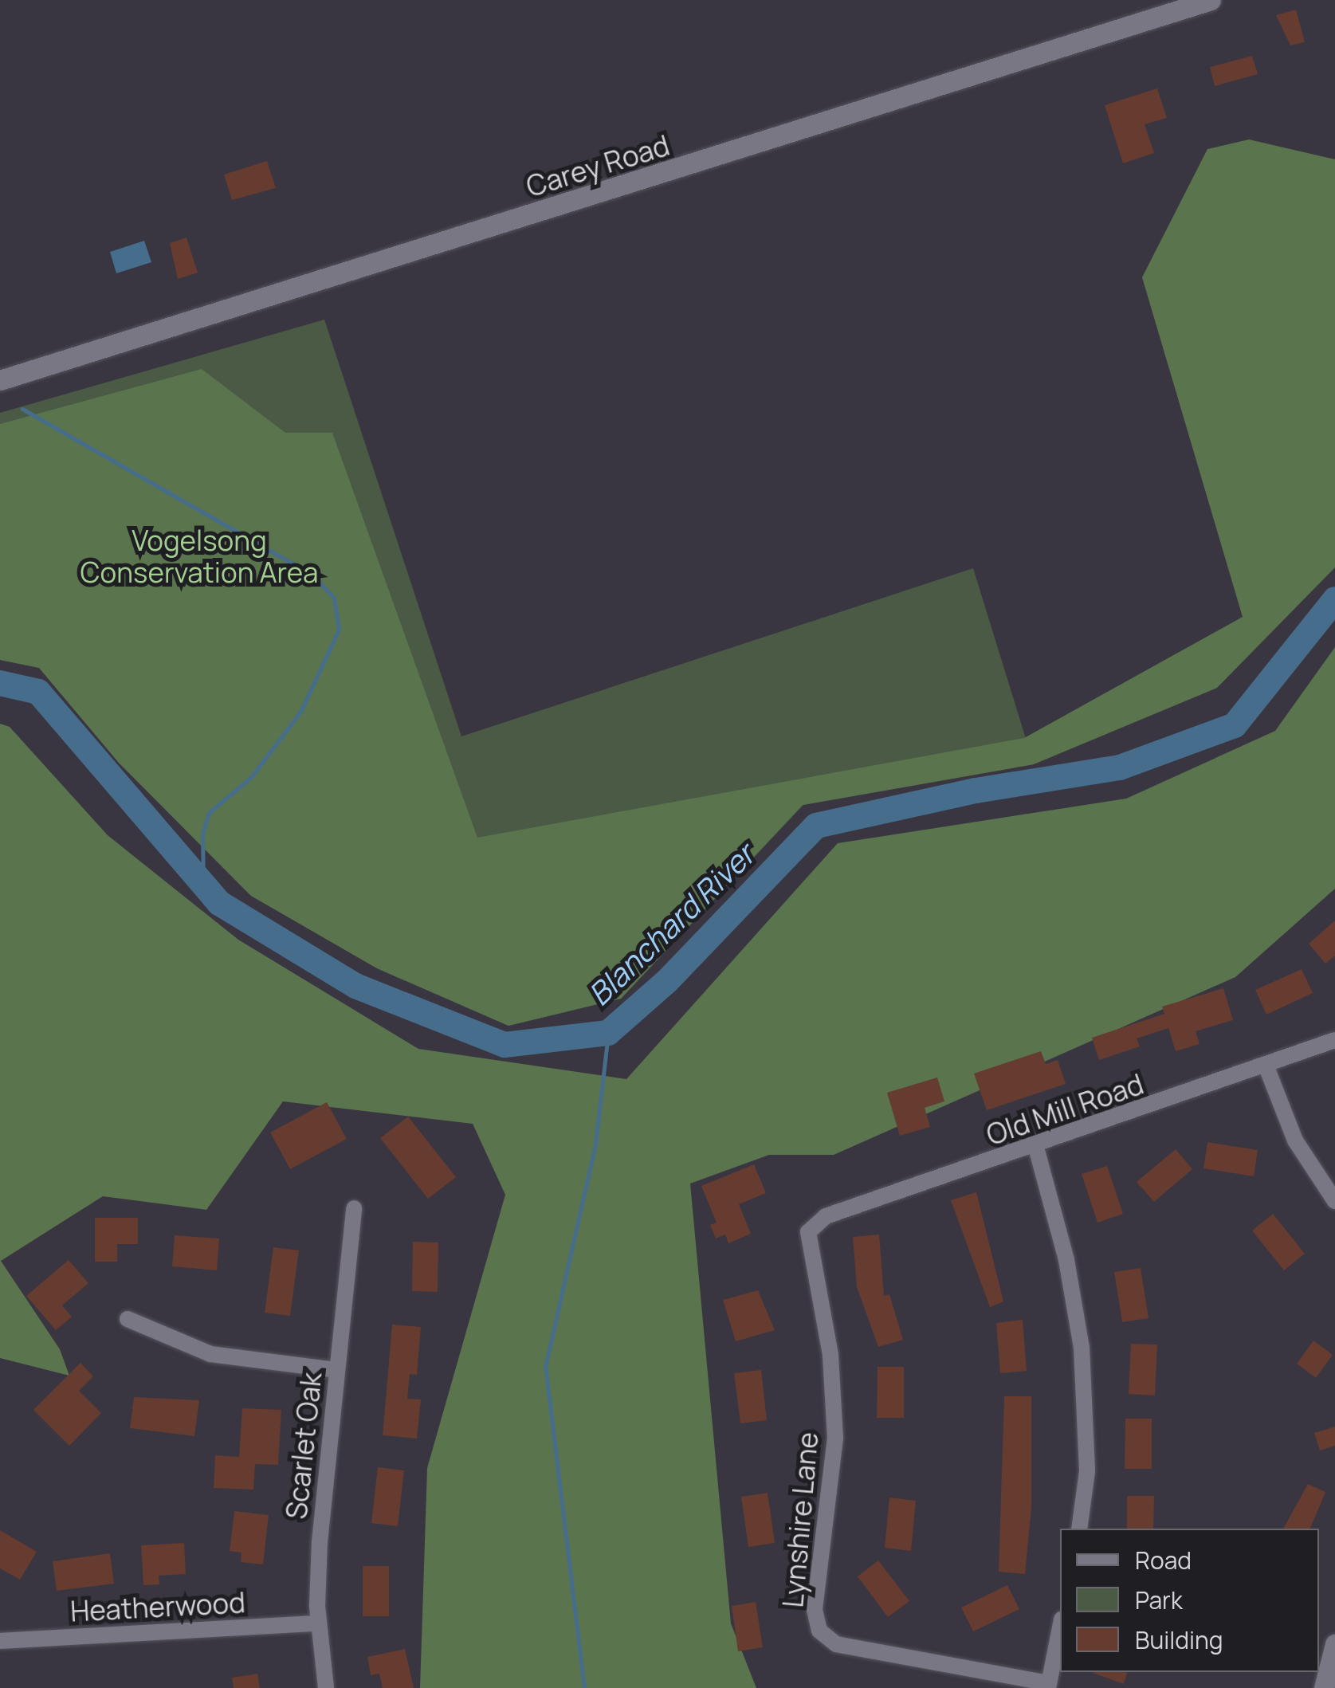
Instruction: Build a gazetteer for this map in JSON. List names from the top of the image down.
{
  "streets": {
    "main road": ["Carey Road"],
    "street": [
      "Old Mill Road",
      "Scarlet Oak",
      "Lynshire Lane",
      "Heatherwood"
    ]
  },
  "crossings": [
    ["Old Mill Road", "Lynshire Lane"],
    ["Scarlet Oak", "Heatherwood"]
  ],
  "water": ["Blanchard River"],
  "parks": ["Vogelsong Conservation Area"],
  "legend": ["Road", "Park", "Building"]
}
